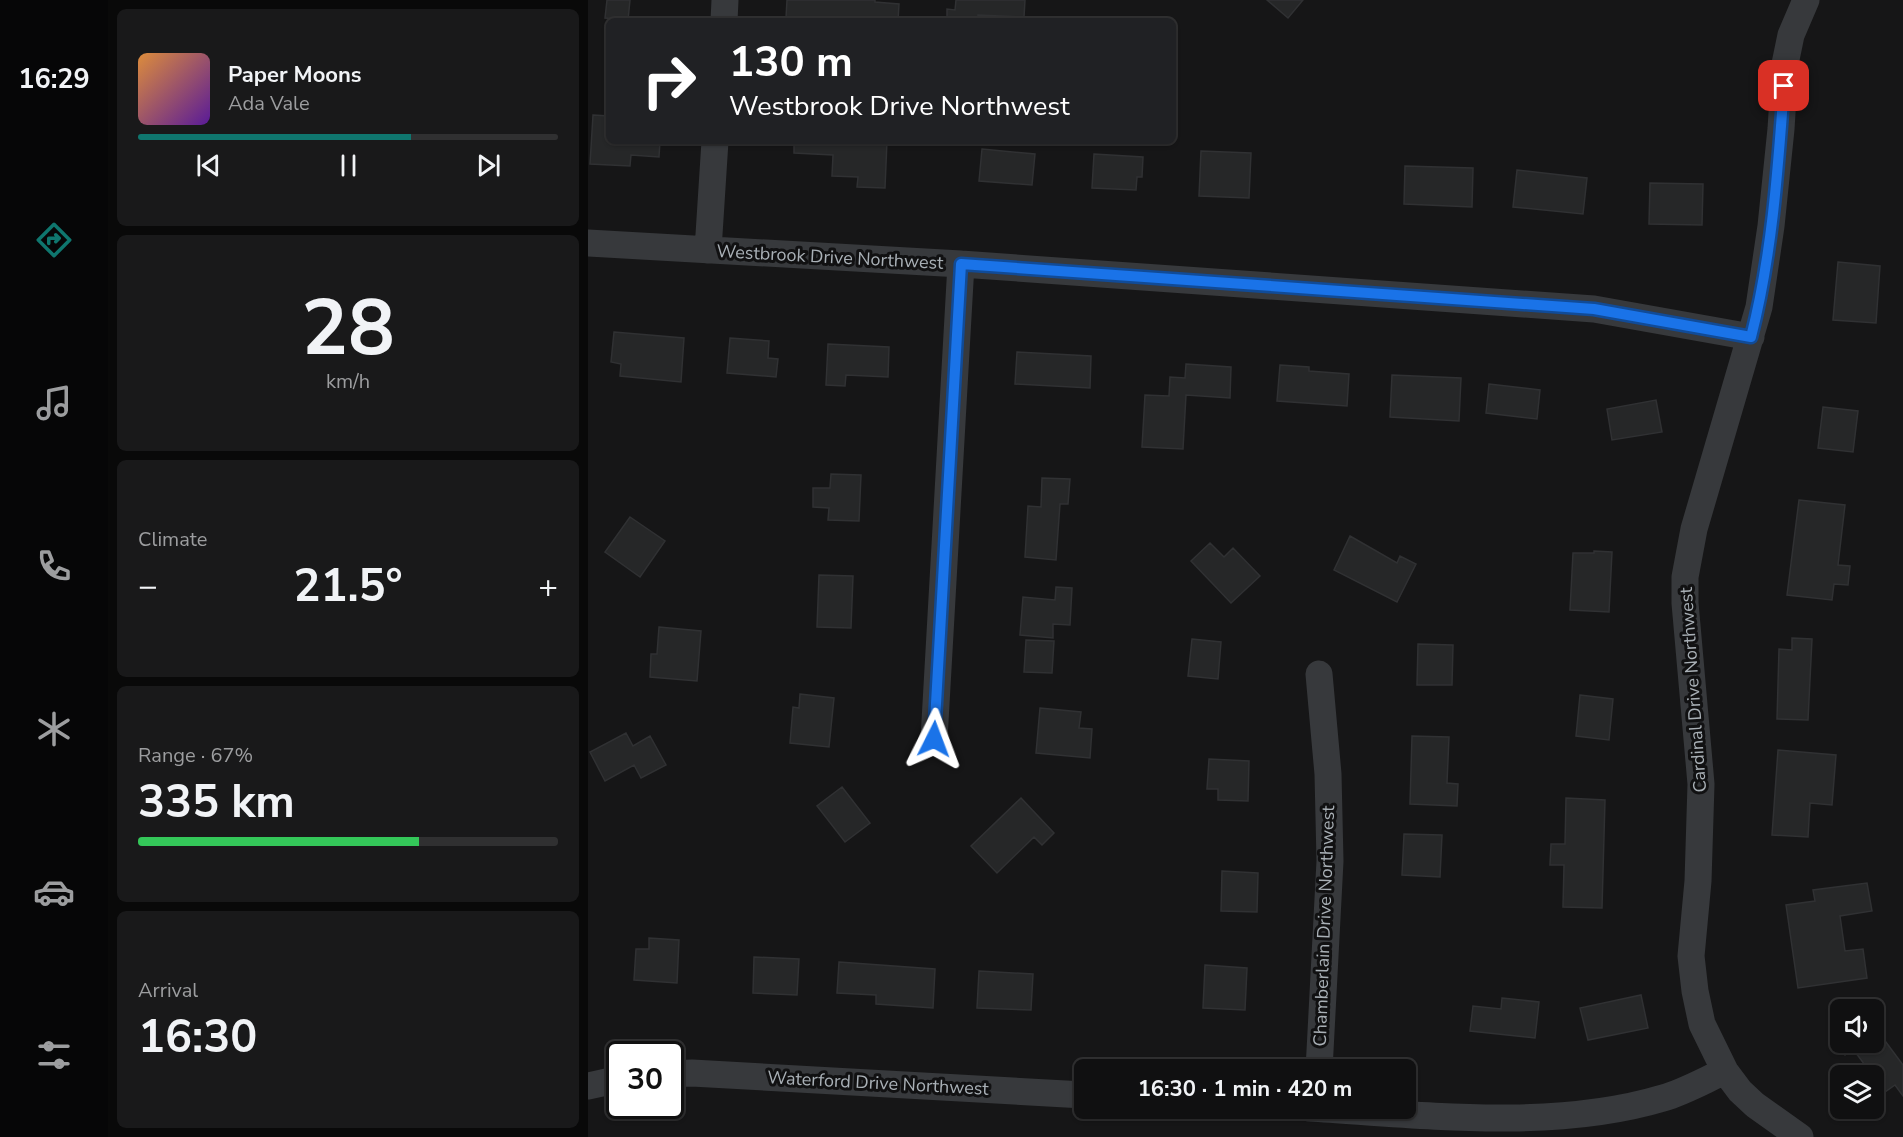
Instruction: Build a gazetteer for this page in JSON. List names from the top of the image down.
{
  "streets": {
    "street": [
      "Westbrook Drive Northwest",
      "Cardinal Drive Northwest",
      "Chamberlain Drive Northwest",
      "Waterford Drive Northwest"
    ]
  },
  "crossings": [
    ["Westbrook Drive Northwest", "Cardinal Drive Northwest"]
  ],
  "page": {
    "tabs": "16:29",
    "turn": ["130 m", "Westbrook Drive Northwest"],
    "song": ["Paper Moons", "Ada Vale"],
    "tile": [
      ["28", "km/h"],
      "Climate",
      ["Range · 67%", "335 km"],
      ["Arrival", "16:30"]
    ],
    "heat": ["−", "21.5°", "+"],
    "limit": "30",
    "trip": "16:30 · 1 min · 420 m"
  }
}
